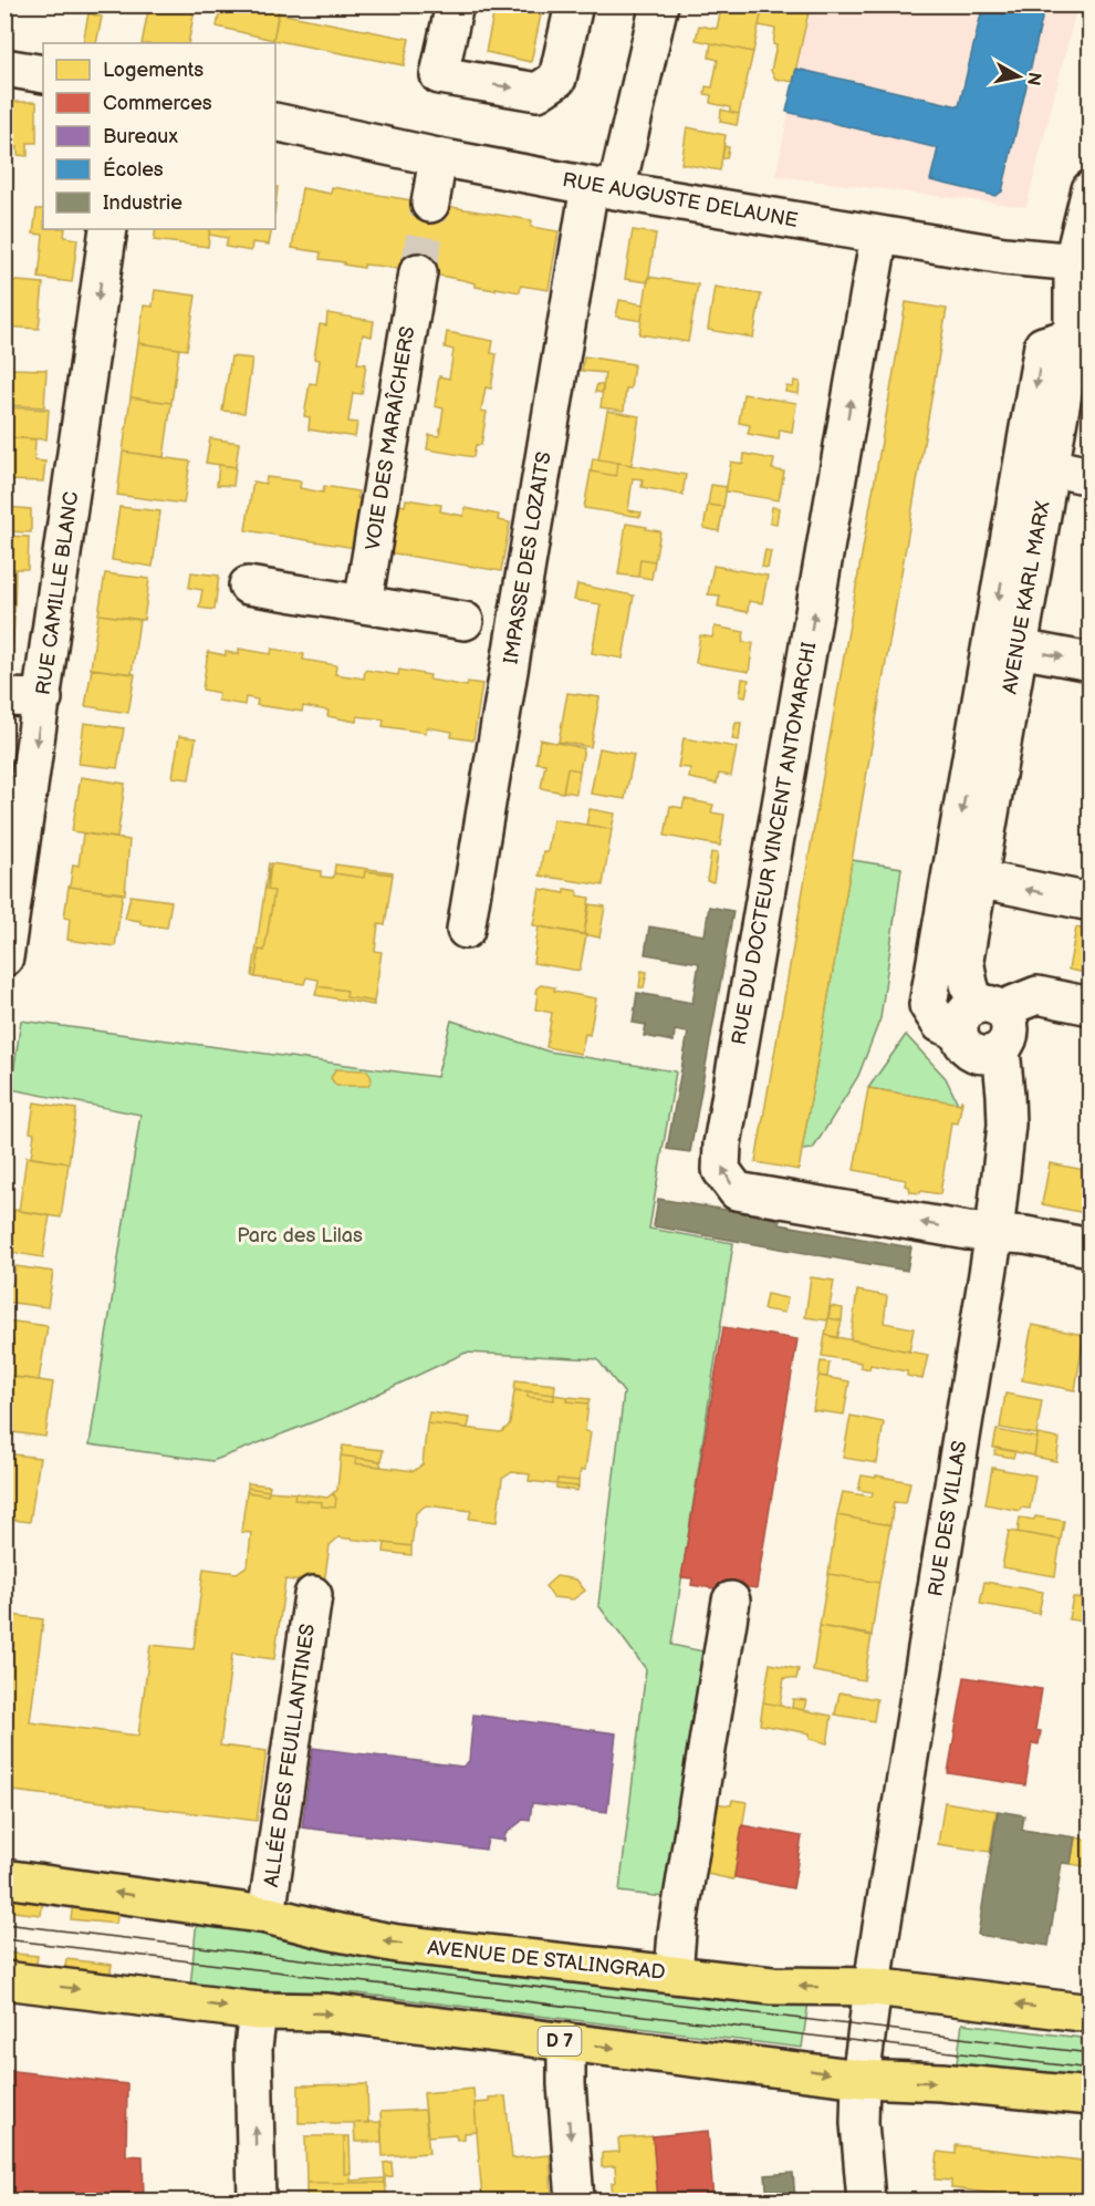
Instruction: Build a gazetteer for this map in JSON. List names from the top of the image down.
{
  "streets": {
    "main road": ["AVENUE DE STALINGRAD", "D 7"],
    "street": [
      "RUE AUGUSTE DELAUNE",
      "VOIE DES MARAÎCHERS",
      "IMPASSE DES LOZAITS",
      "RUE CAMILLE BLANC",
      "AVENUE KARL MARX",
      "RUE DU DOCTEUR VINCENT ANTOMARCHI",
      "RUE DES VILLAS",
      "ALLÉE DES FEUILLANTINES"
    ]
  },
  "crossings": [
    ["RUE AUGUSTE DELAUNE", "IMPASSE DES LOZAITS"],
    ["RUE AUGUSTE DELAUNE", "AVENUE KARL MARX"],
    ["RUE AUGUSTE DELAUNE", "RUE DU DOCTEUR VINCENT ANTOMARCHI"],
    ["AVENUE KARL MARX", "RUE DES VILLAS"],
    ["RUE DU DOCTEUR VINCENT ANTOMARCHI", "RUE DES VILLAS"],
    ["RUE DES VILLAS", "AVENUE DE STALINGRAD"],
    ["RUE DES VILLAS", "D 7"],
    ["ALLÉE DES FEUILLANTINES", "AVENUE DE STALINGRAD"]
  ],
  "one_way": ["RUE CAMILLE BLANC", "RUE DU DOCTEUR VINCENT ANTOMARCHI"],
  "parks": ["Parc des Lilas"],
  "legend": [
    "Logements",
    "Commerces",
    "Bureaux",
    "Écoles",
    "Industrie"
  ],
  "north": "right"
}
